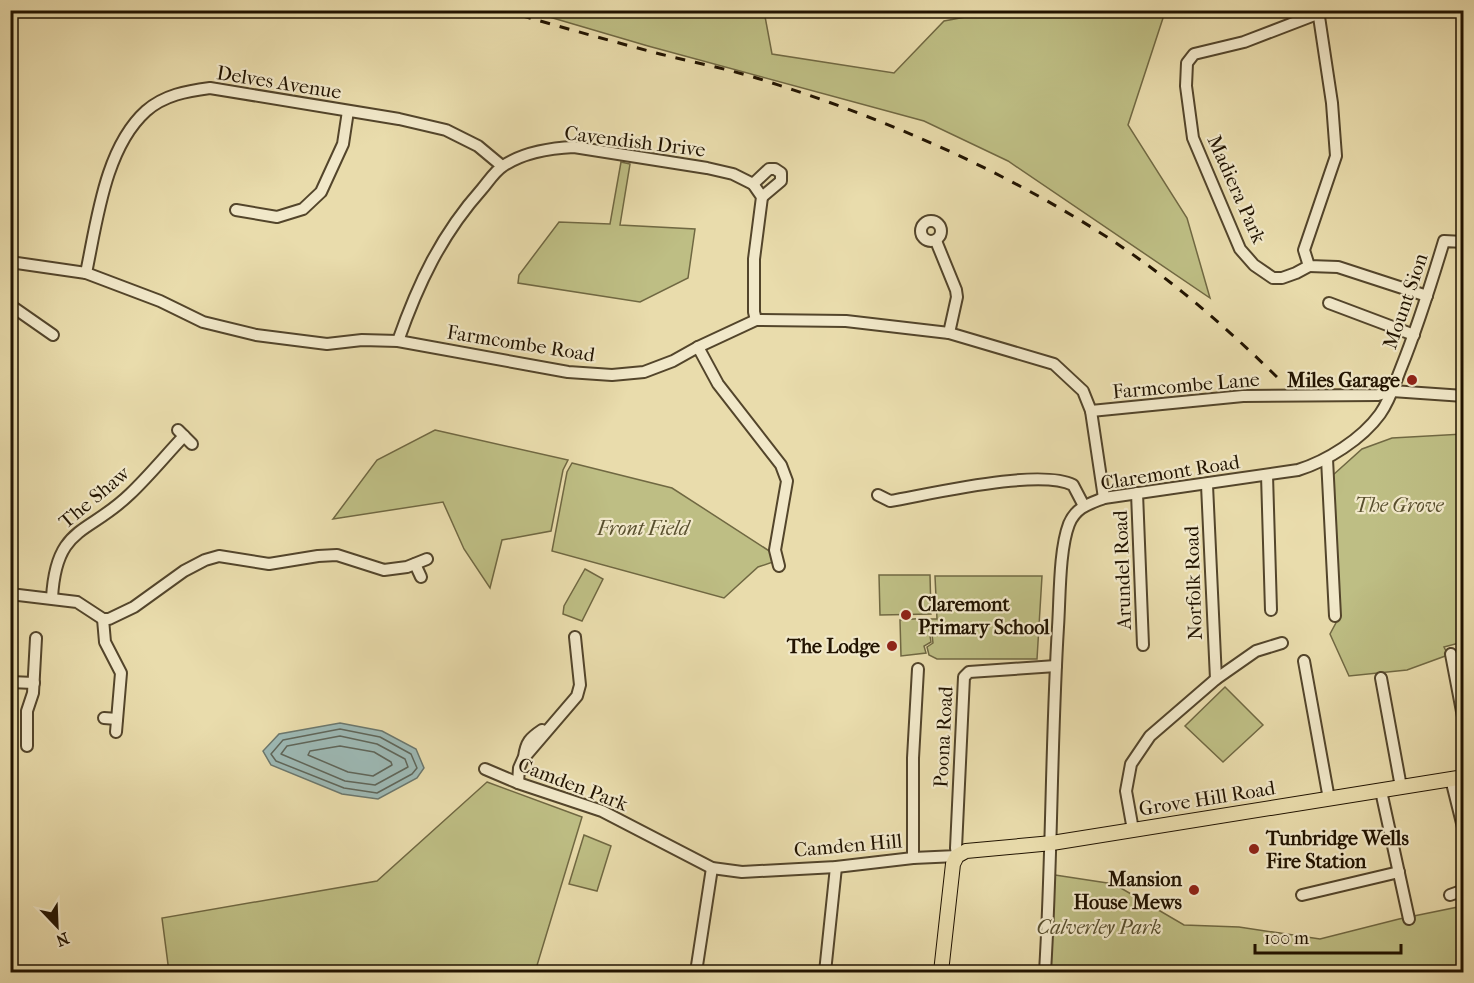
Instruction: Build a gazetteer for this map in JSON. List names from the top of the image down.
{
  "streets": {
    "main road": ["Grove Hill Road"],
    "street": [
      "Delves Avenue",
      "Cavendish Drive",
      "Madiera Park",
      "Mount Sion",
      "Farmcombe Road",
      "Farmcombe Lane",
      "Claremont Road",
      "The Shaw",
      "Arundel Road",
      "Norfolk Road",
      "Poona Road",
      "Camden Park",
      "Camden Hill"
    ]
  },
  "crossings": [
    ["Delves Avenue", "Cavendish Drive"],
    ["Delves Avenue", "Farmcombe Road"],
    ["Cavendish Drive", "Farmcombe Road"],
    ["Mount Sion", "Farmcombe Lane"],
    ["Mount Sion", "Claremont Road"],
    ["Farmcombe Road", "Farmcombe Lane"],
    ["Farmcombe Road", "Claremont Road"],
    ["Farmcombe Lane", "Claremont Road"],
    ["Claremont Road", "Arundel Road"],
    ["Claremont Road", "Norfolk Road"],
    ["Claremont Road", "Poona Road"],
    ["Claremont Road", "Grove Hill Road"],
    ["Poona Road", "Grove Hill Road"],
    ["Poona Road", "Camden Hill"],
    ["Camden Park", "Camden Hill"],
    ["Grove Hill Road", "Camden Hill"]
  ],
  "parks": ["The Grove", "Front Field", "Calverley Park"],
  "places": [
    "Miles Garage",
    "Claremont Primary School",
    "The Lodge",
    "Tunbridge Wells Fire Station",
    "Mansion House Mews"
  ],
  "scale_bar": "100 m",
  "north": "bottom right"
}
